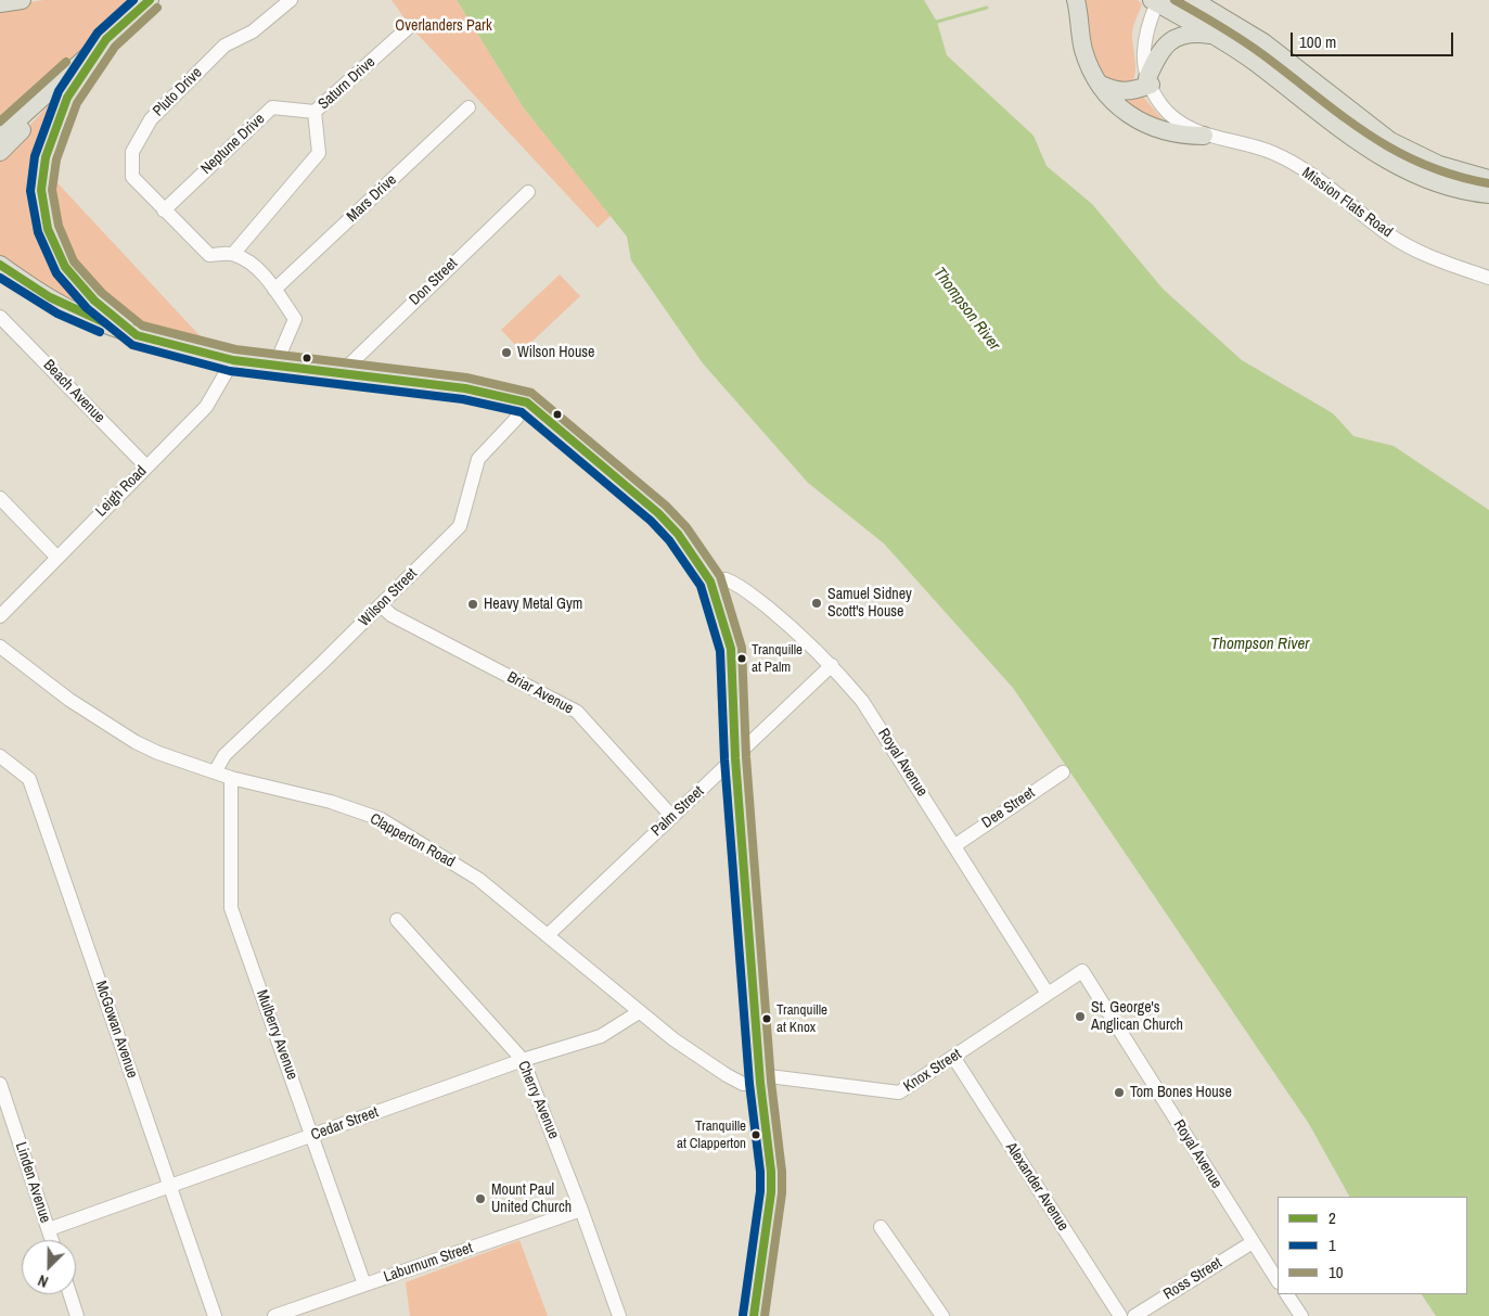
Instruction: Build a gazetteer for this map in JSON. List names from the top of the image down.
{
  "streets": {
    "street": [
      "Saturn Drive",
      "Pluto Drive",
      "Neptune Drive",
      "Mars Drive",
      "Mission Flats Road",
      "Don Street",
      "Beach Avenue",
      "Leigh Road",
      "Wilson Street",
      "Briar Avenue",
      "Royal Avenue",
      "Dee Street",
      "Palm Street",
      "Clapperton Road",
      "McGowan Avenue",
      "Mulberry Avenue",
      "Knox Street",
      "Cherry Avenue",
      "Cedar Street",
      "Linden Avenue",
      "Alexander Avenue",
      "Laburnum Street",
      "Ross Street"
    ]
  },
  "crossings": [
    ["Saturn Drive", "Pluto Drive"],
    ["Saturn Drive", "Neptune Drive"],
    ["Pluto Drive", "Neptune Drive"],
    ["Beach Avenue", "Leigh Road"],
    ["Wilson Street", "Briar Avenue"],
    ["Wilson Street", "Clapperton Road"],
    ["Briar Avenue", "Palm Street"],
    ["Royal Avenue", "Dee Street"],
    ["Royal Avenue", "Palm Street"],
    ["Royal Avenue", "Knox Street"],
    ["Royal Avenue", "Ross Street"],
    ["Palm Street", "Clapperton Road"],
    ["Clapperton Road", "Mulberry Avenue"],
    ["Clapperton Road", "Knox Street"],
    ["Clapperton Road", "Cedar Street"],
    ["McGowan Avenue", "Cedar Street"],
    ["Mulberry Avenue", "Cedar Street"],
    ["Mulberry Avenue", "Laburnum Street"],
    ["Knox Street", "Alexander Avenue"],
    ["Cherry Avenue", "Cedar Street"],
    ["Cherry Avenue", "Laburnum Street"],
    ["Cedar Street", "Linden Avenue"]
  ],
  "water": ["Thompson River"],
  "parks": ["Overlanders Park"],
  "places": [
    "Wilson House",
    "Samuel Sidney Scott's House",
    "Heavy Metal Gym",
    "Tranquille at Palm",
    "St. George's Anglican Church",
    "Tranquille at Knox",
    "Tom Bones House",
    "Tranquille at Clapperton",
    "Mount Paul United Church"
  ],
  "lines": ["transit line 2", "transit line 1", "transit line 10"],
  "legend": ["2", "1", "10"],
  "scale_bar": "100 m",
  "north": "bottom left"
}
